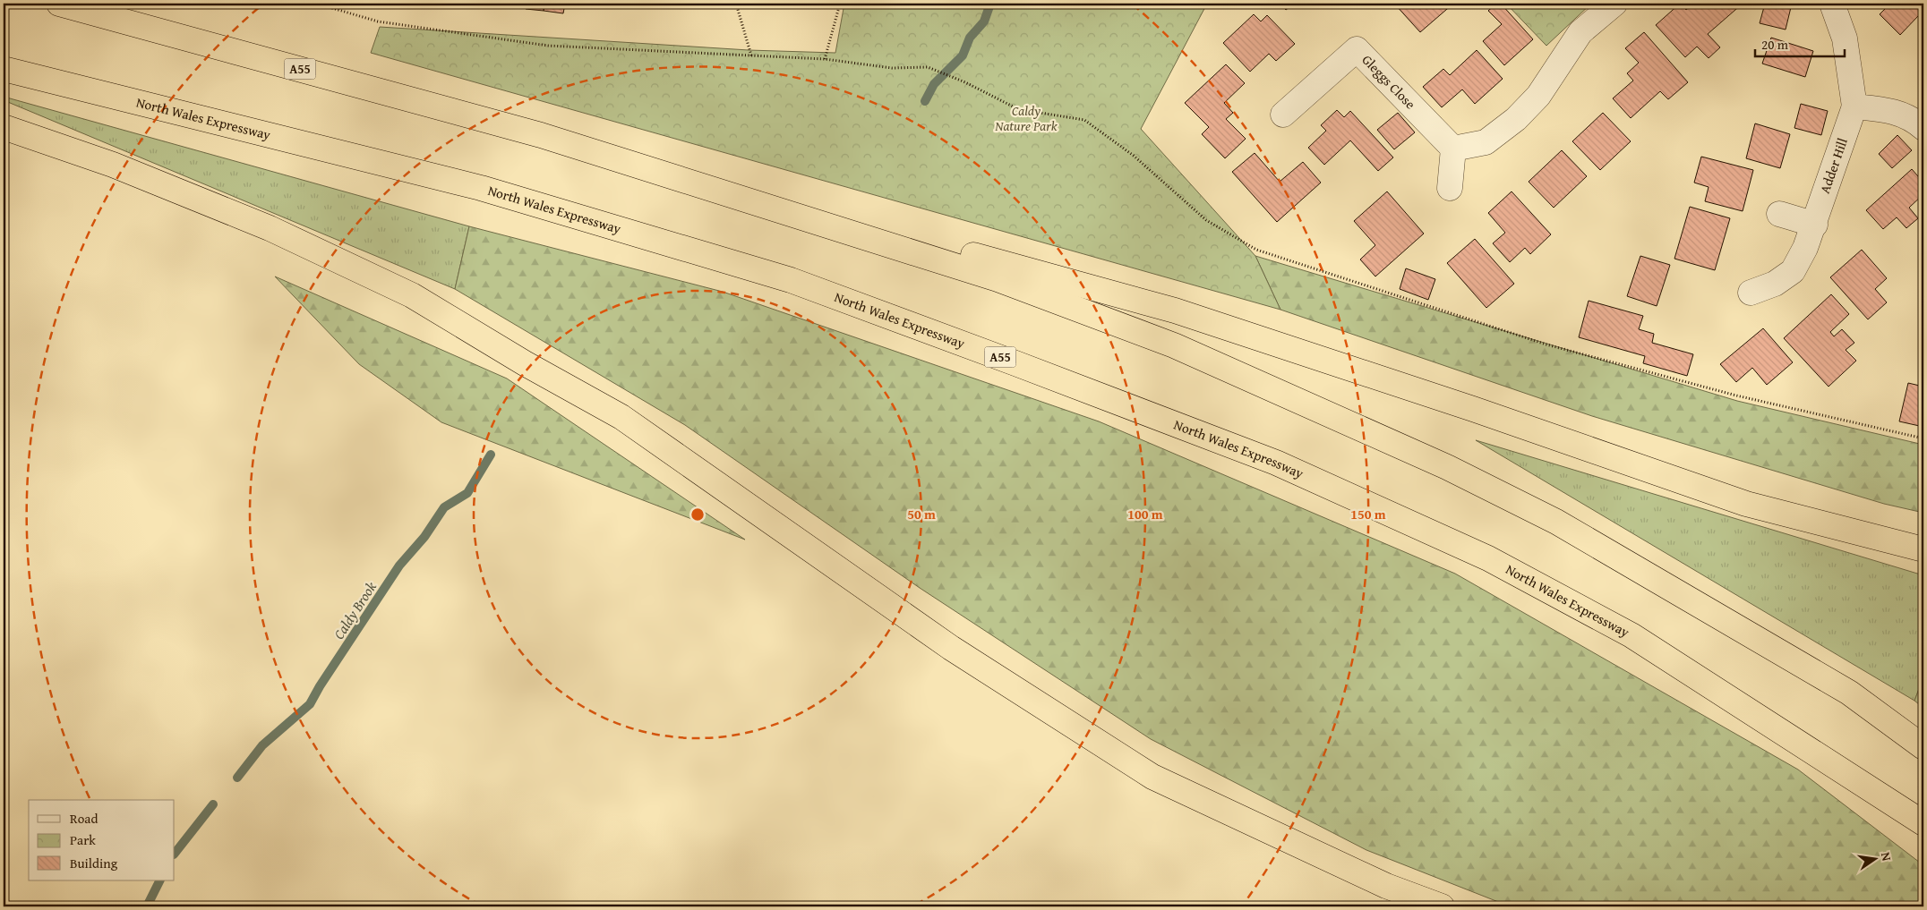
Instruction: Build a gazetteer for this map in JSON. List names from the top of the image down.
{
  "streets": {
    "highway": ["A55", "North Wales Expressway"],
    "street": ["Gleggs Close", "Adder Hill"]
  },
  "water": ["Caldy Brook"],
  "parks": ["Caldy Nature Park"],
  "legend": ["Road", "Park", "Building"],
  "scale_bar": "20 m",
  "north": "right",
  "rings": ["50 m", "100 m", "150 m"]
}
